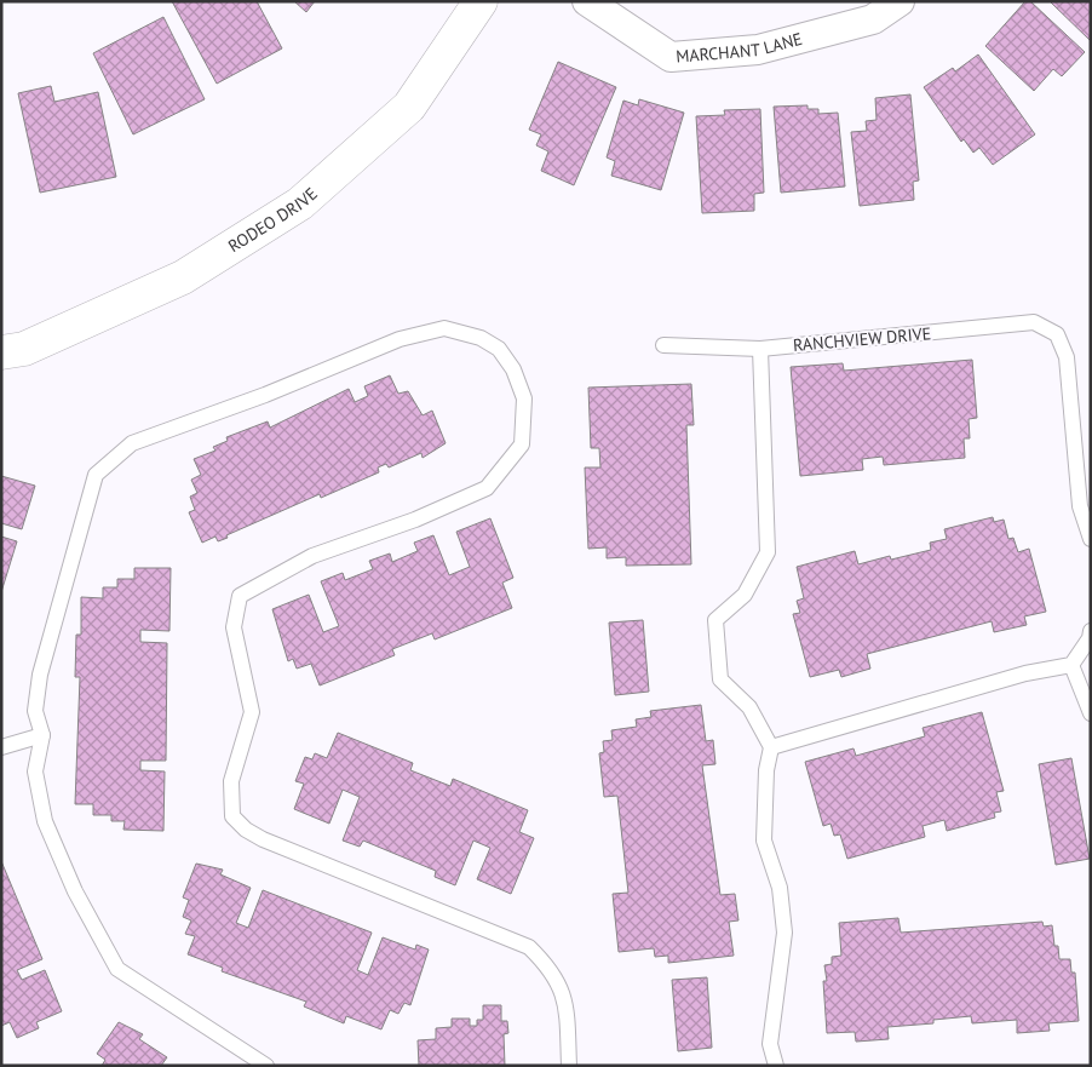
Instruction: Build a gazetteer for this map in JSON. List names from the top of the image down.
{
  "streets": {
    "street": ["MARCHANT LANE", "RODEO DRIVE"],
    "lane": ["RANCHVIEW DRIVE"]
  }
}
